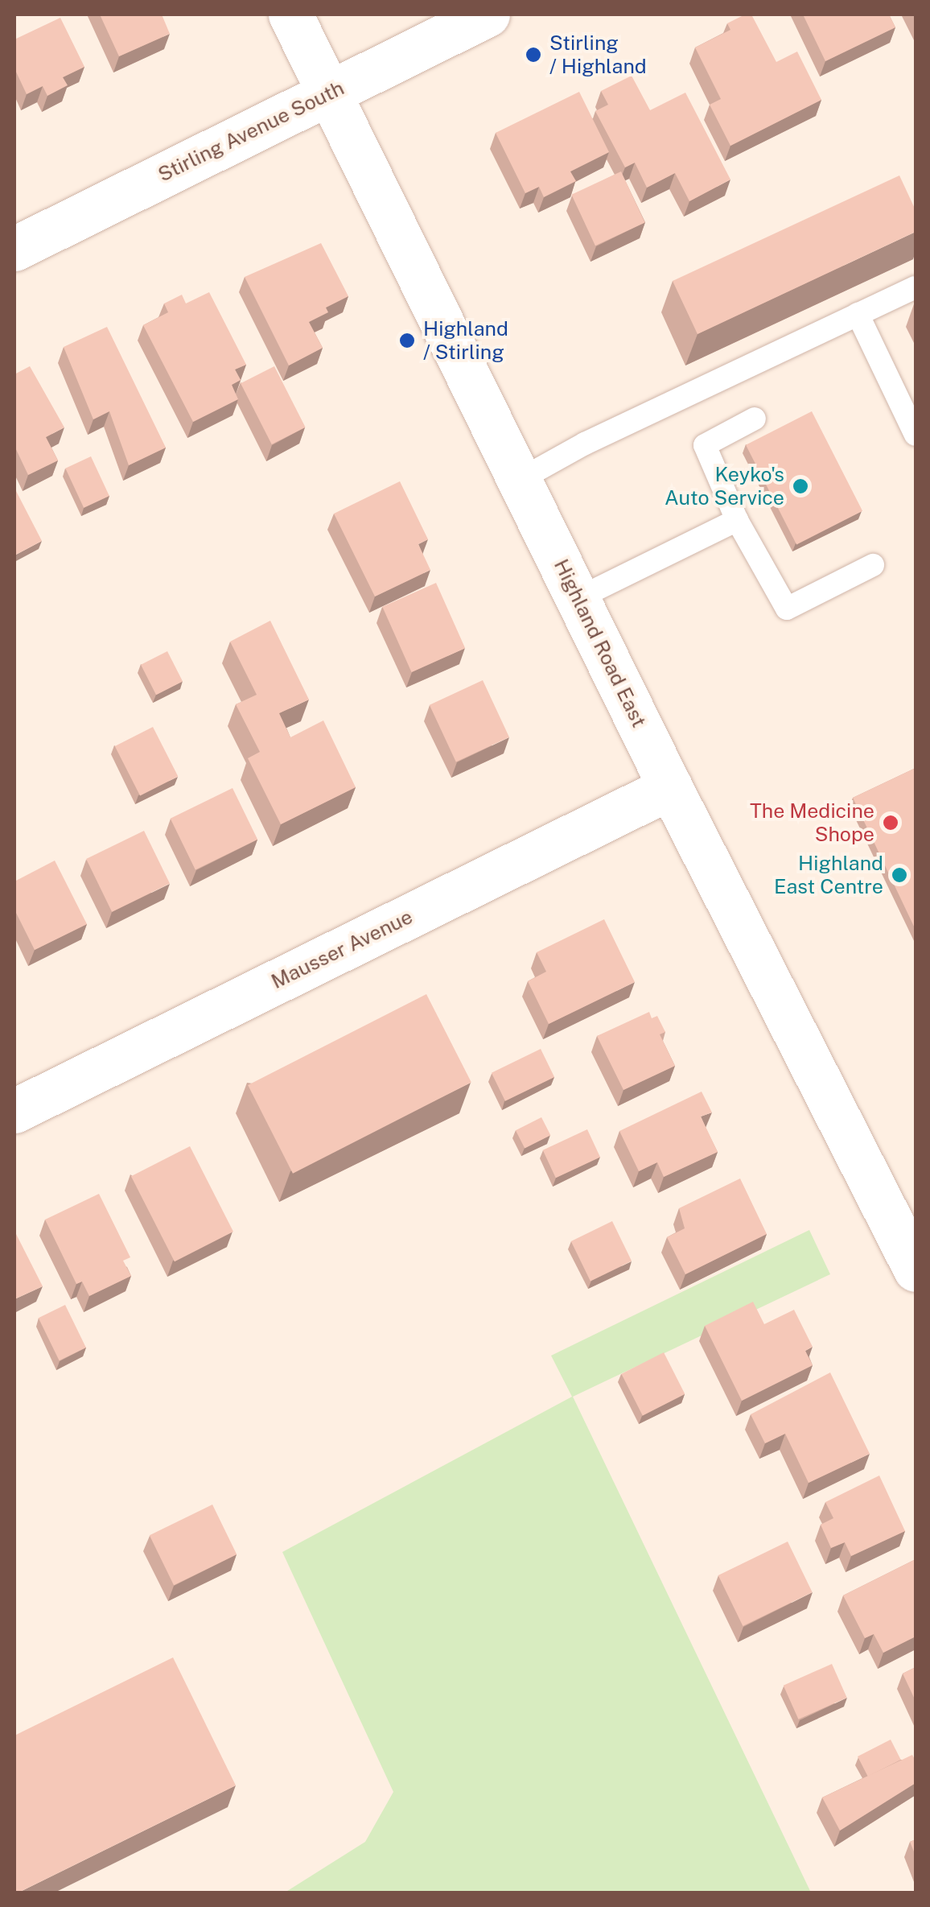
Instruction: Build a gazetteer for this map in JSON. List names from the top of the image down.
{
  "streets": {
    "street": ["Stirling Avenue South", "Highland Road East", "Mausser Avenue"]
  },
  "crossings": [
    ["Stirling Avenue South", "Highland Road East"],
    ["Highland Road East", "Mausser Avenue"]
  ],
  "places": [
    "Stirling / Highland",
    "Highland / Stirling",
    "Keyko's Auto Service",
    "The Medicine Shope",
    "Highland East Centre"
  ]
}
